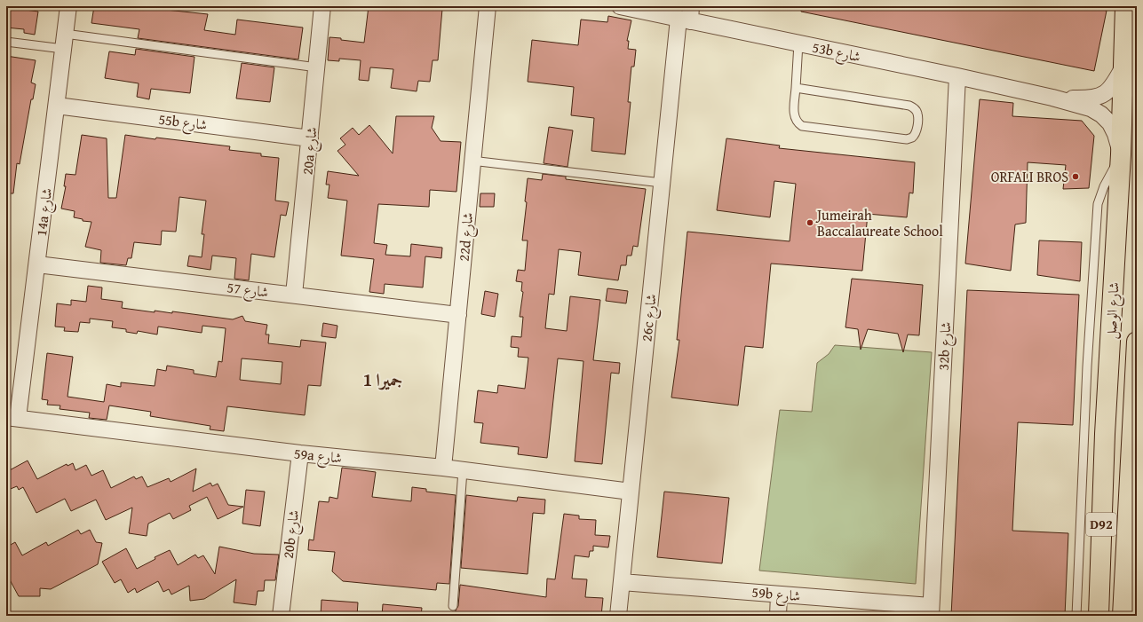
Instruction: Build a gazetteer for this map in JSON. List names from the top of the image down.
{
  "streets": {
    "main road": ["شارع الوصل", "D92"],
    "street": [
      "53b شارع",
      "55b شارع",
      "20a شارع",
      "14a شارع",
      "22d شارع",
      "شارع 57",
      "26c شارع",
      "32b شارع",
      "59a شارع",
      "20b شارع",
      "59b شارع"
    ]
  },
  "crossings": [
    ["53b شارع", "شارع الوصل"],
    ["53b شارع", "26c شارع"],
    ["53b شارع", "32b شارع"],
    ["55b شارع", "20a شارع"],
    ["55b شارع", "14a شارع"],
    ["20a شارع", "شارع 57"],
    ["14a شارع", "شارع 57"],
    ["14a شارع", "59a شارع"],
    ["22d شارع", "شارع 57"],
    ["22d شارع", "59a شارع"],
    ["26c شارع", "59a شارع"],
    ["26c شارع", "59b شارع"],
    ["32b شارع", "59b شارع"],
    ["59a شارع", "20b شارع"]
  ],
  "districts": ["جميرا 1"],
  "places": ["ORFALI BROS", "Jumeirah Baccalaureate School"]
}
